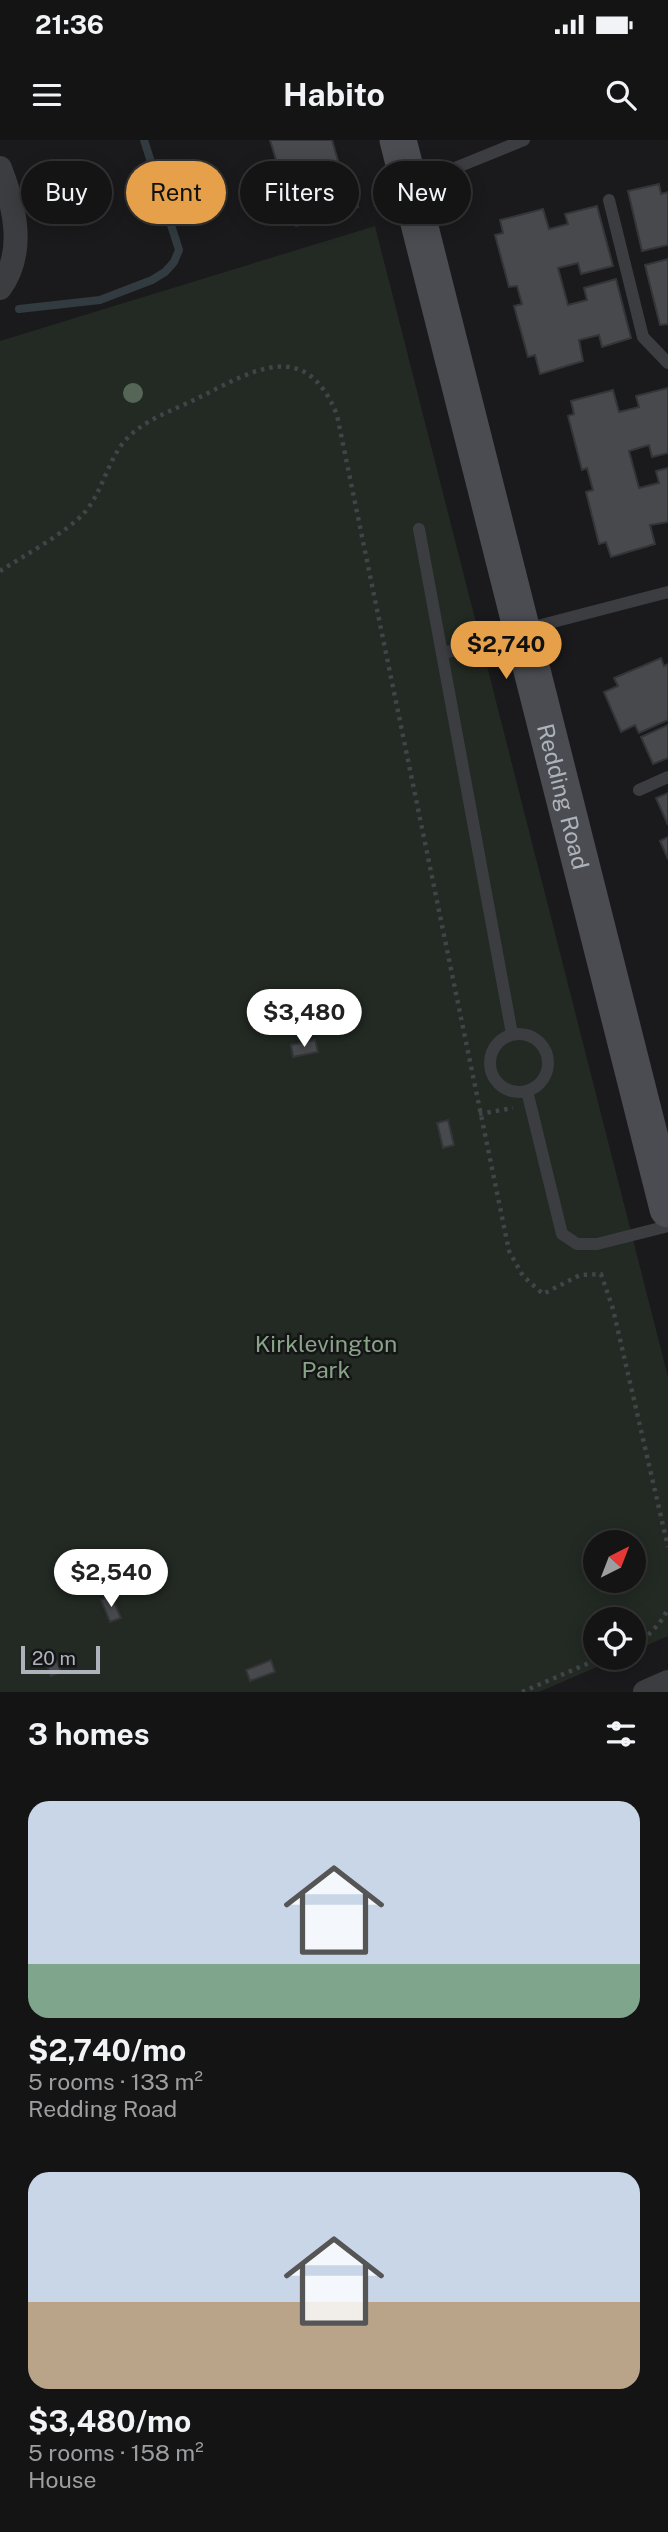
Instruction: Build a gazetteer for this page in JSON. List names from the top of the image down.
{
  "streets": {
    "street": ["Redding Road"]
  },
  "parks": ["Kirklevington Park"],
  "scale_bar": "20 m",
  "north": "top right",
  "page": {
    "status": "21:36",
    "header": "Habito",
    "chip": [
      "Buy",
      "Rent",
      "Filters",
      "New"
    ],
    "price": ["$2,740", "$3,480", "$2,540"],
    "scale": "20 m",
    "heading": "3 homes",
    "list": [
      {
        "name": "$2,740/mo",
        "note": "5 rooms · 133 m² · Redding Road"
      },
      {
        "name": "$3,480/mo",
        "note": "5 rooms · 158 m² · House"
      }
    ]
  }
}
